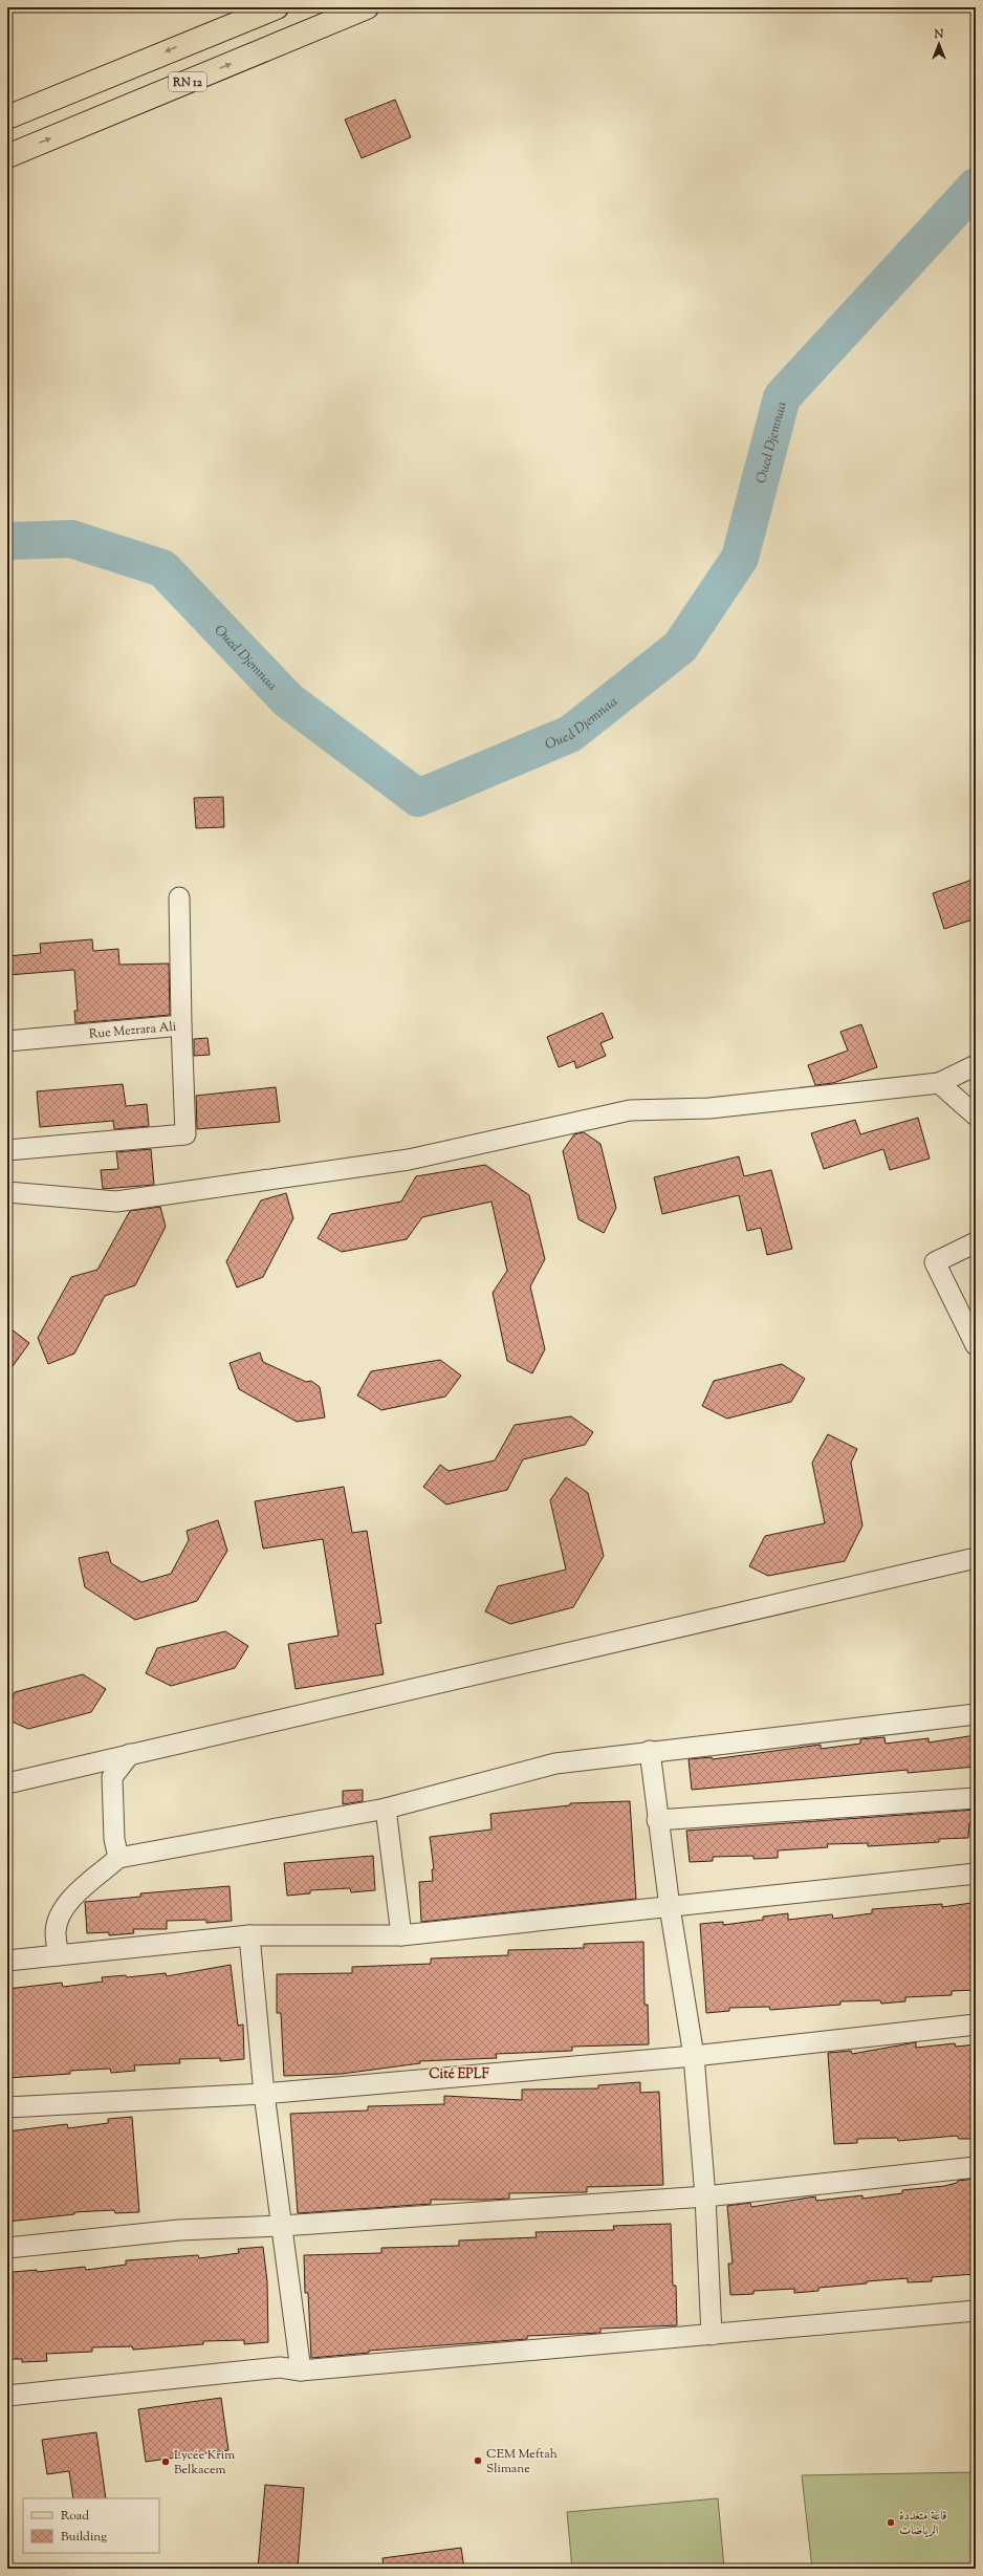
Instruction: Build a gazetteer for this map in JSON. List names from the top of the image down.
{
  "streets": {
    "main road": ["RN 12"],
    "street": ["Rue Mezrara Ali"]
  },
  "districts": ["Cité EPLF"],
  "water": ["Oued Djemnaa"],
  "places": ["CEM Meftah Slimane", "Lycée Krim Belkacem", "قاعة متعددة الرياضات"],
  "legend": ["Road", "Building"],
  "north": "top"
}
